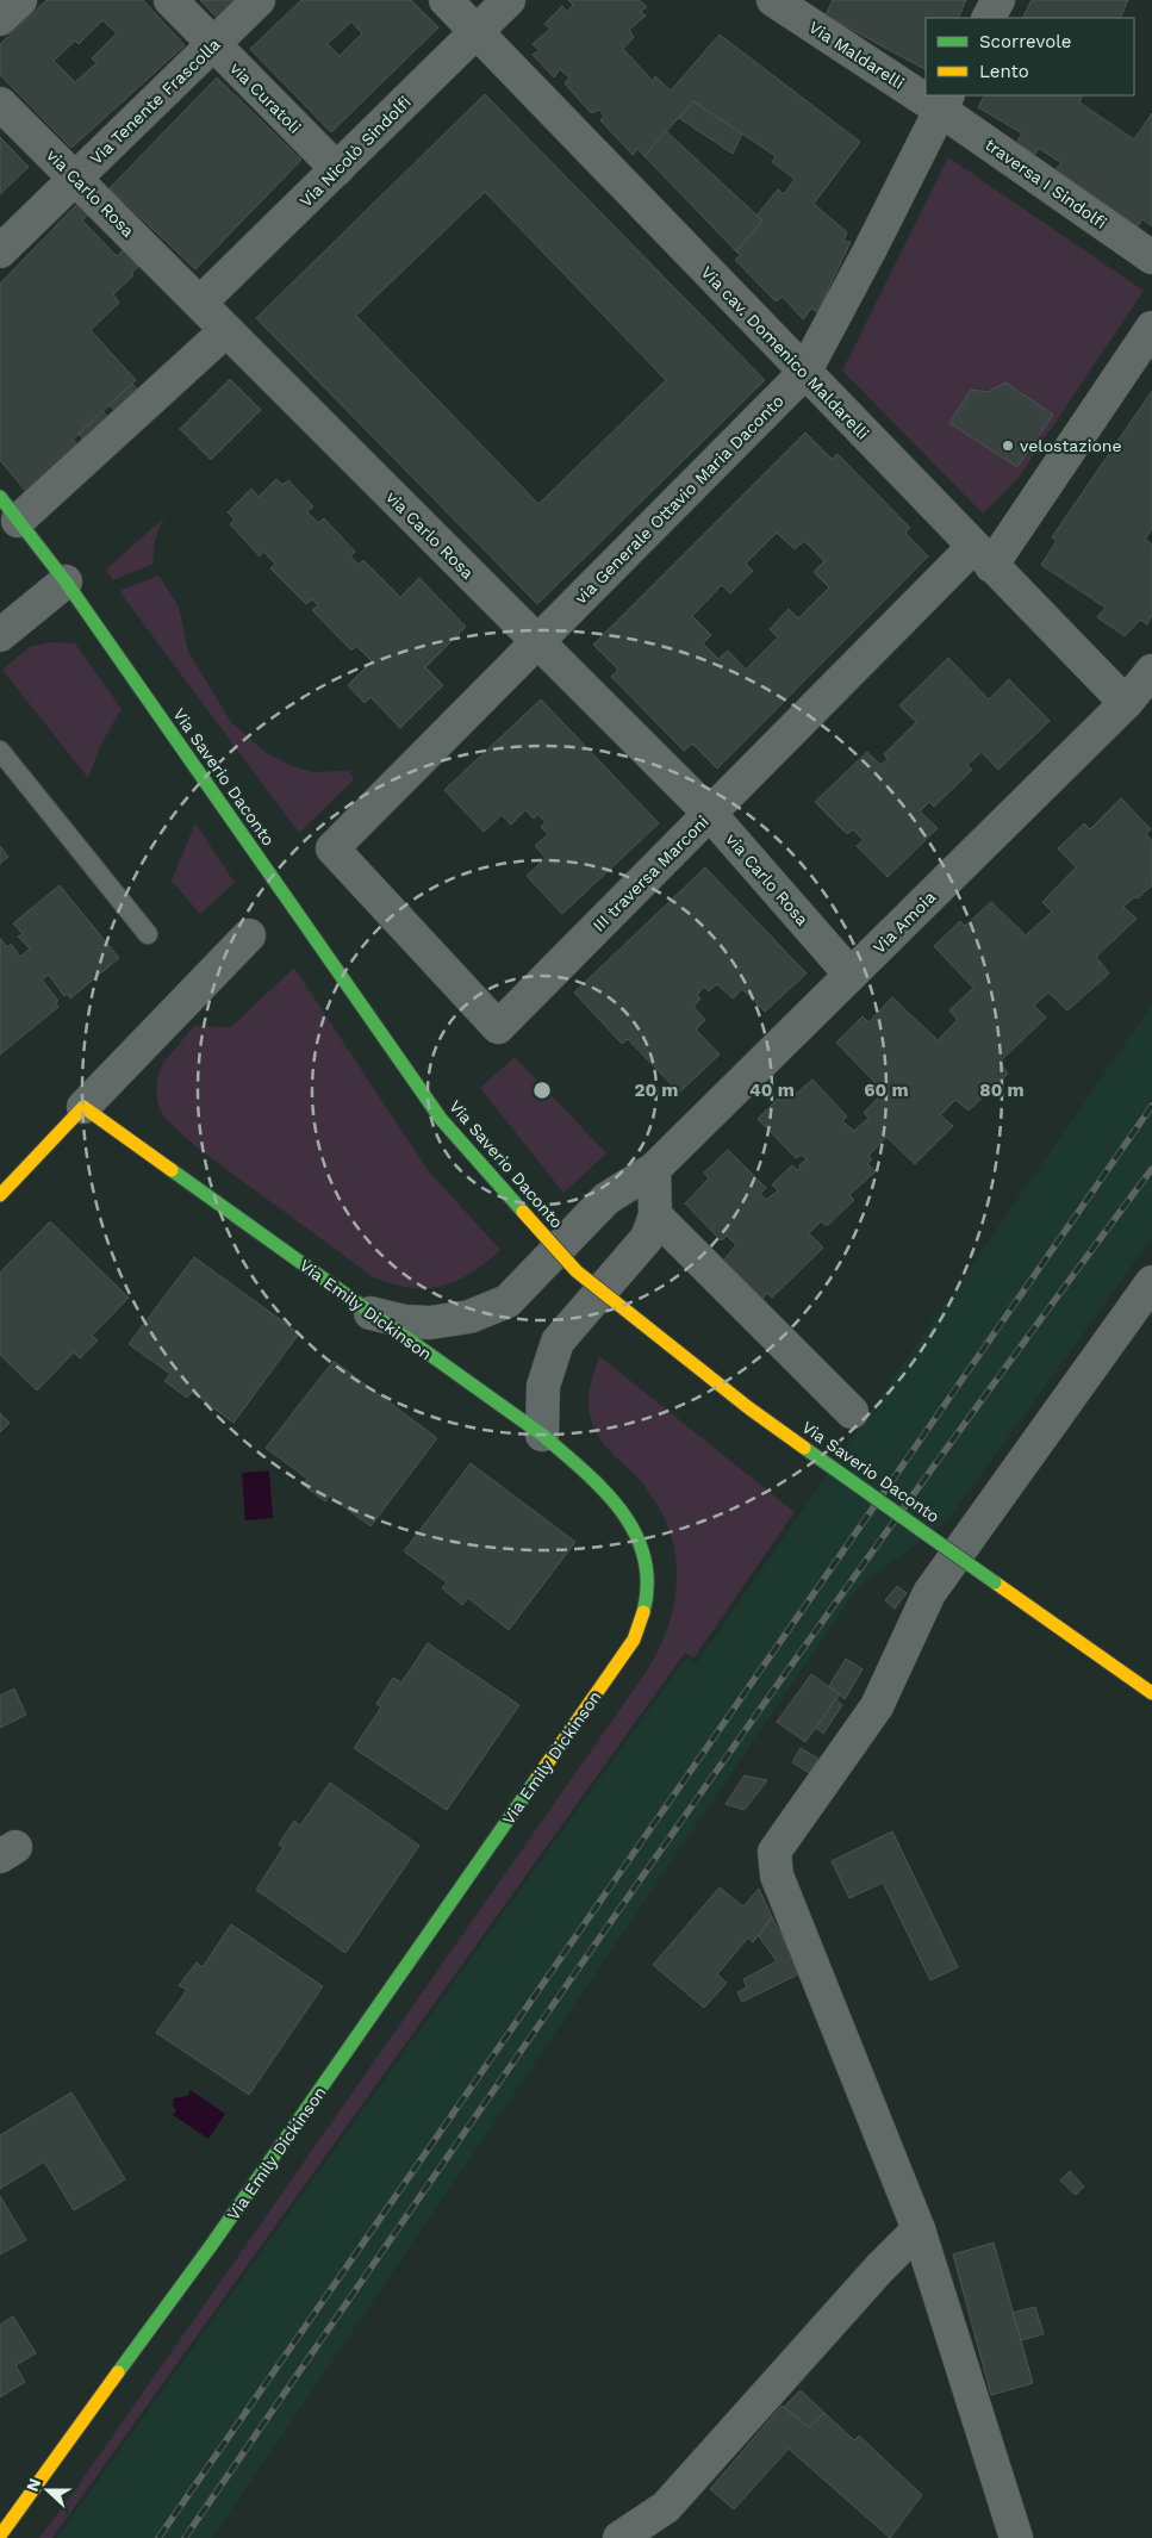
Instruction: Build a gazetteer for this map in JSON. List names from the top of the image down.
{
  "streets": {
    "street": [
      "Via Maldarelli",
      "via Curatoli",
      "Via Tenente Frascolla",
      "Via Nicolò Sindolfi",
      "traversa I Sindolfi",
      "via Carlo Rosa",
      "Via cav. Domenico Maldarelli",
      "via Generale Ottavio Maria Daconto",
      "Via Saverio Daconto",
      "III traversa Marconi",
      "Via Amoia",
      "Via Emily Dickinson"
    ]
  },
  "crossings": [
    ["via Curatoli", "Via Tenente Frascolla"],
    ["via Curatoli", "Via Nicolò Sindolfi"],
    ["Via Tenente Frascolla", "via Carlo Rosa"],
    ["Via Nicolò Sindolfi", "via Carlo Rosa"],
    ["Via Nicolò Sindolfi", "Via cav. Domenico Maldarelli"],
    ["traversa I Sindolfi", "via Generale Ottavio Maria Daconto"],
    ["via Carlo Rosa", "via Generale Ottavio Maria Daconto"],
    ["via Carlo Rosa", "III traversa Marconi"],
    ["via Carlo Rosa", "Via Amoia"],
    ["Via cav. Domenico Maldarelli", "via Generale Ottavio Maria Daconto"],
    ["Via cav. Domenico Maldarelli", "III traversa Marconi"],
    ["Via cav. Domenico Maldarelli", "Via Amoia"],
    ["via Generale Ottavio Maria Daconto", "III traversa Marconi"],
    ["Via Amoia", "Via Emily Dickinson"]
  ],
  "places": ["velostazione"],
  "legend": ["Scorrevole", "Lento"],
  "north": "left",
  "rings": [
    "20 m",
    "40 m",
    "60 m",
    "80 m"
  ]
}
